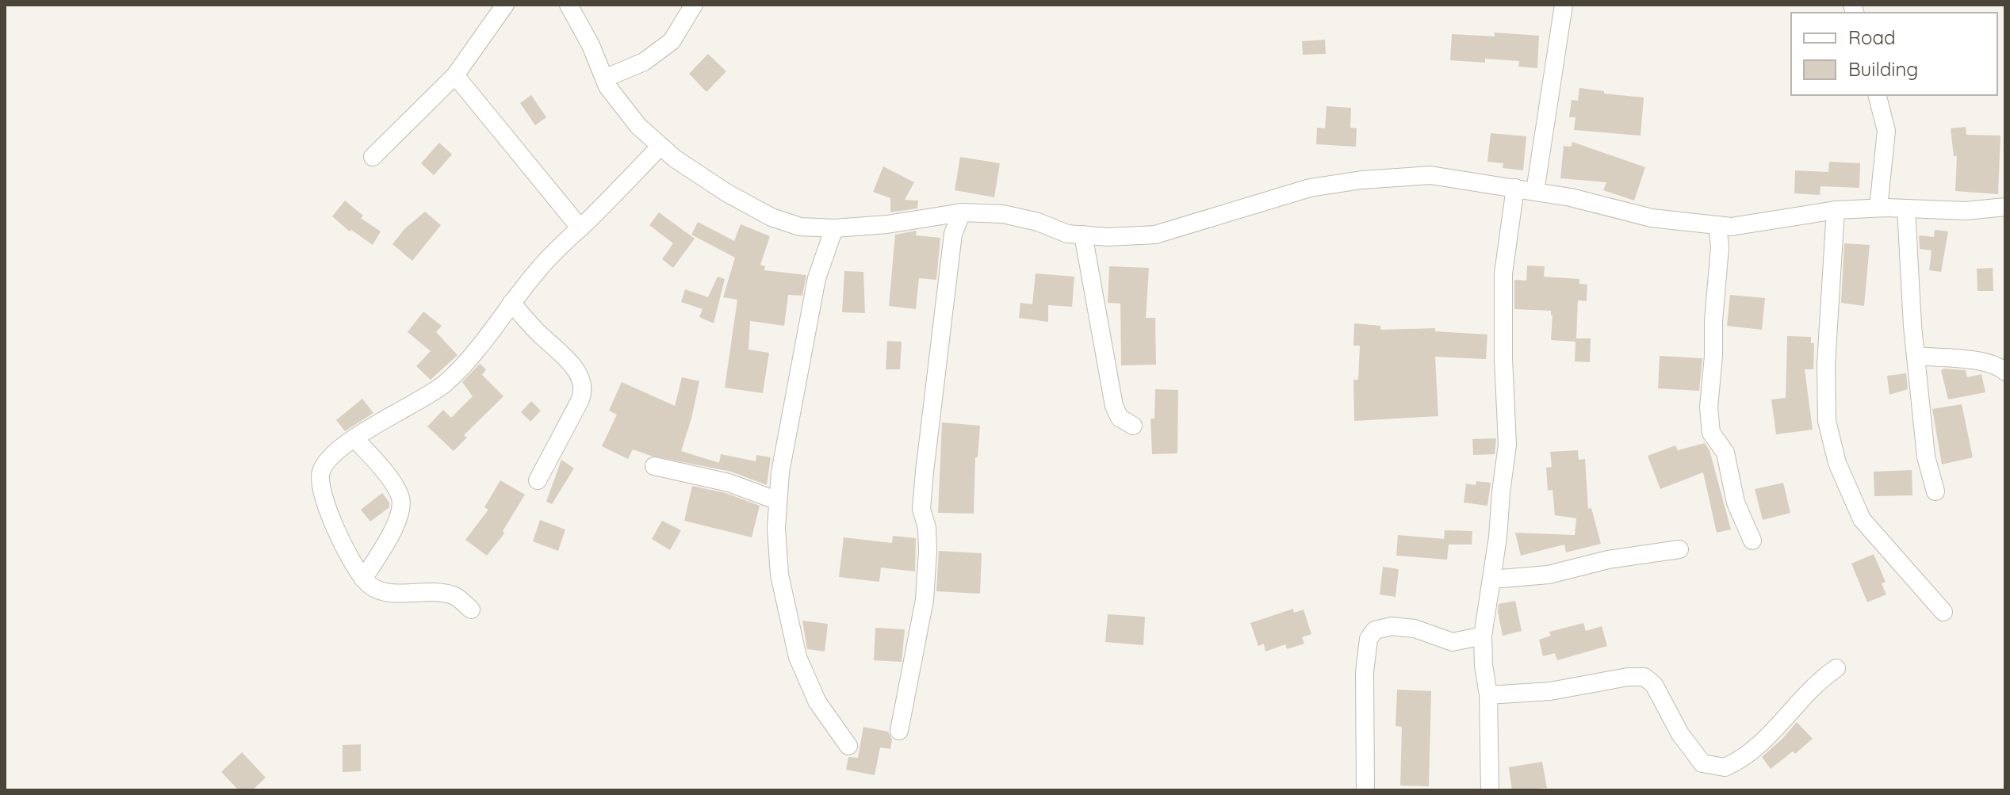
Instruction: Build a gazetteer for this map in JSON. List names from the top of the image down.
{
  "legend": ["Road", "Building"]
}
